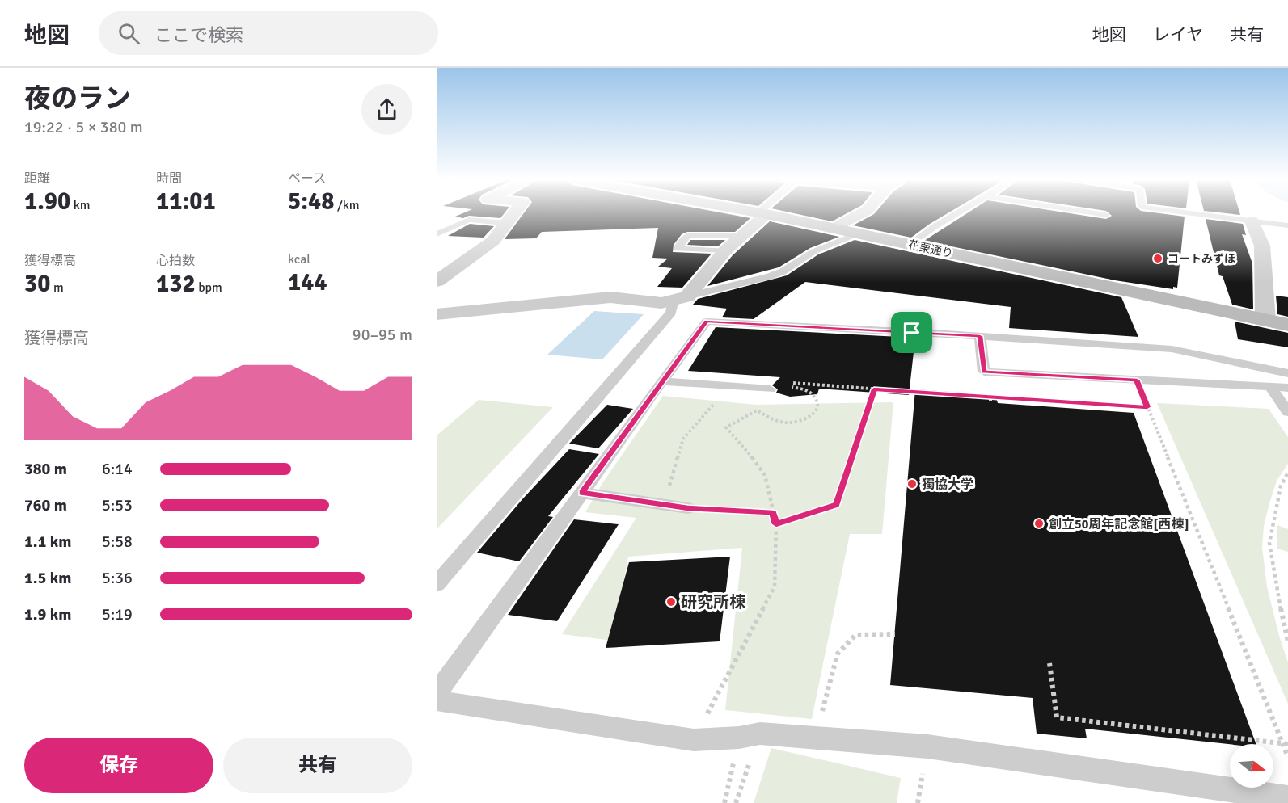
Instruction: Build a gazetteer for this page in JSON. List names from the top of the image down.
{
  "streets": {
    "street": ["花栗通り"]
  },
  "places": [
    "コートみずほ",
    "獨協大学",
    "創立50周年記念館[西棟]",
    "研究所棟"
  ],
  "north": "right",
  "page": {
    "header": "地図",
    "search": "ここで検索",
    "nav": ["地図", "レイヤ", "共有"],
    "heading": ["夜のラン", "19:22 · 5 × 380 m"],
    "stats": [
      ["距離", "1.90 km"],
      ["時間", "11:01"],
      ["ペース", "5:48 /km"],
      ["獲得標高", "30 m"],
      ["心拍数", "132 bpm"],
      ["kcal", "144"]
    ],
    "chart": ["獲得標高", "90–95 m"],
    "list": [
      {
        "name": "380 m",
        "note": "6:14"
      },
      {
        "name": "760 m",
        "note": "5:53"
      },
      {
        "name": "1.1 km",
        "note": "5:58"
      },
      {
        "name": "1.5 km",
        "note": "5:36"
      },
      {
        "name": "1.9 km",
        "note": "5:19"
      }
    ],
    "buttons": ["保存", "共有"]
  }
}
